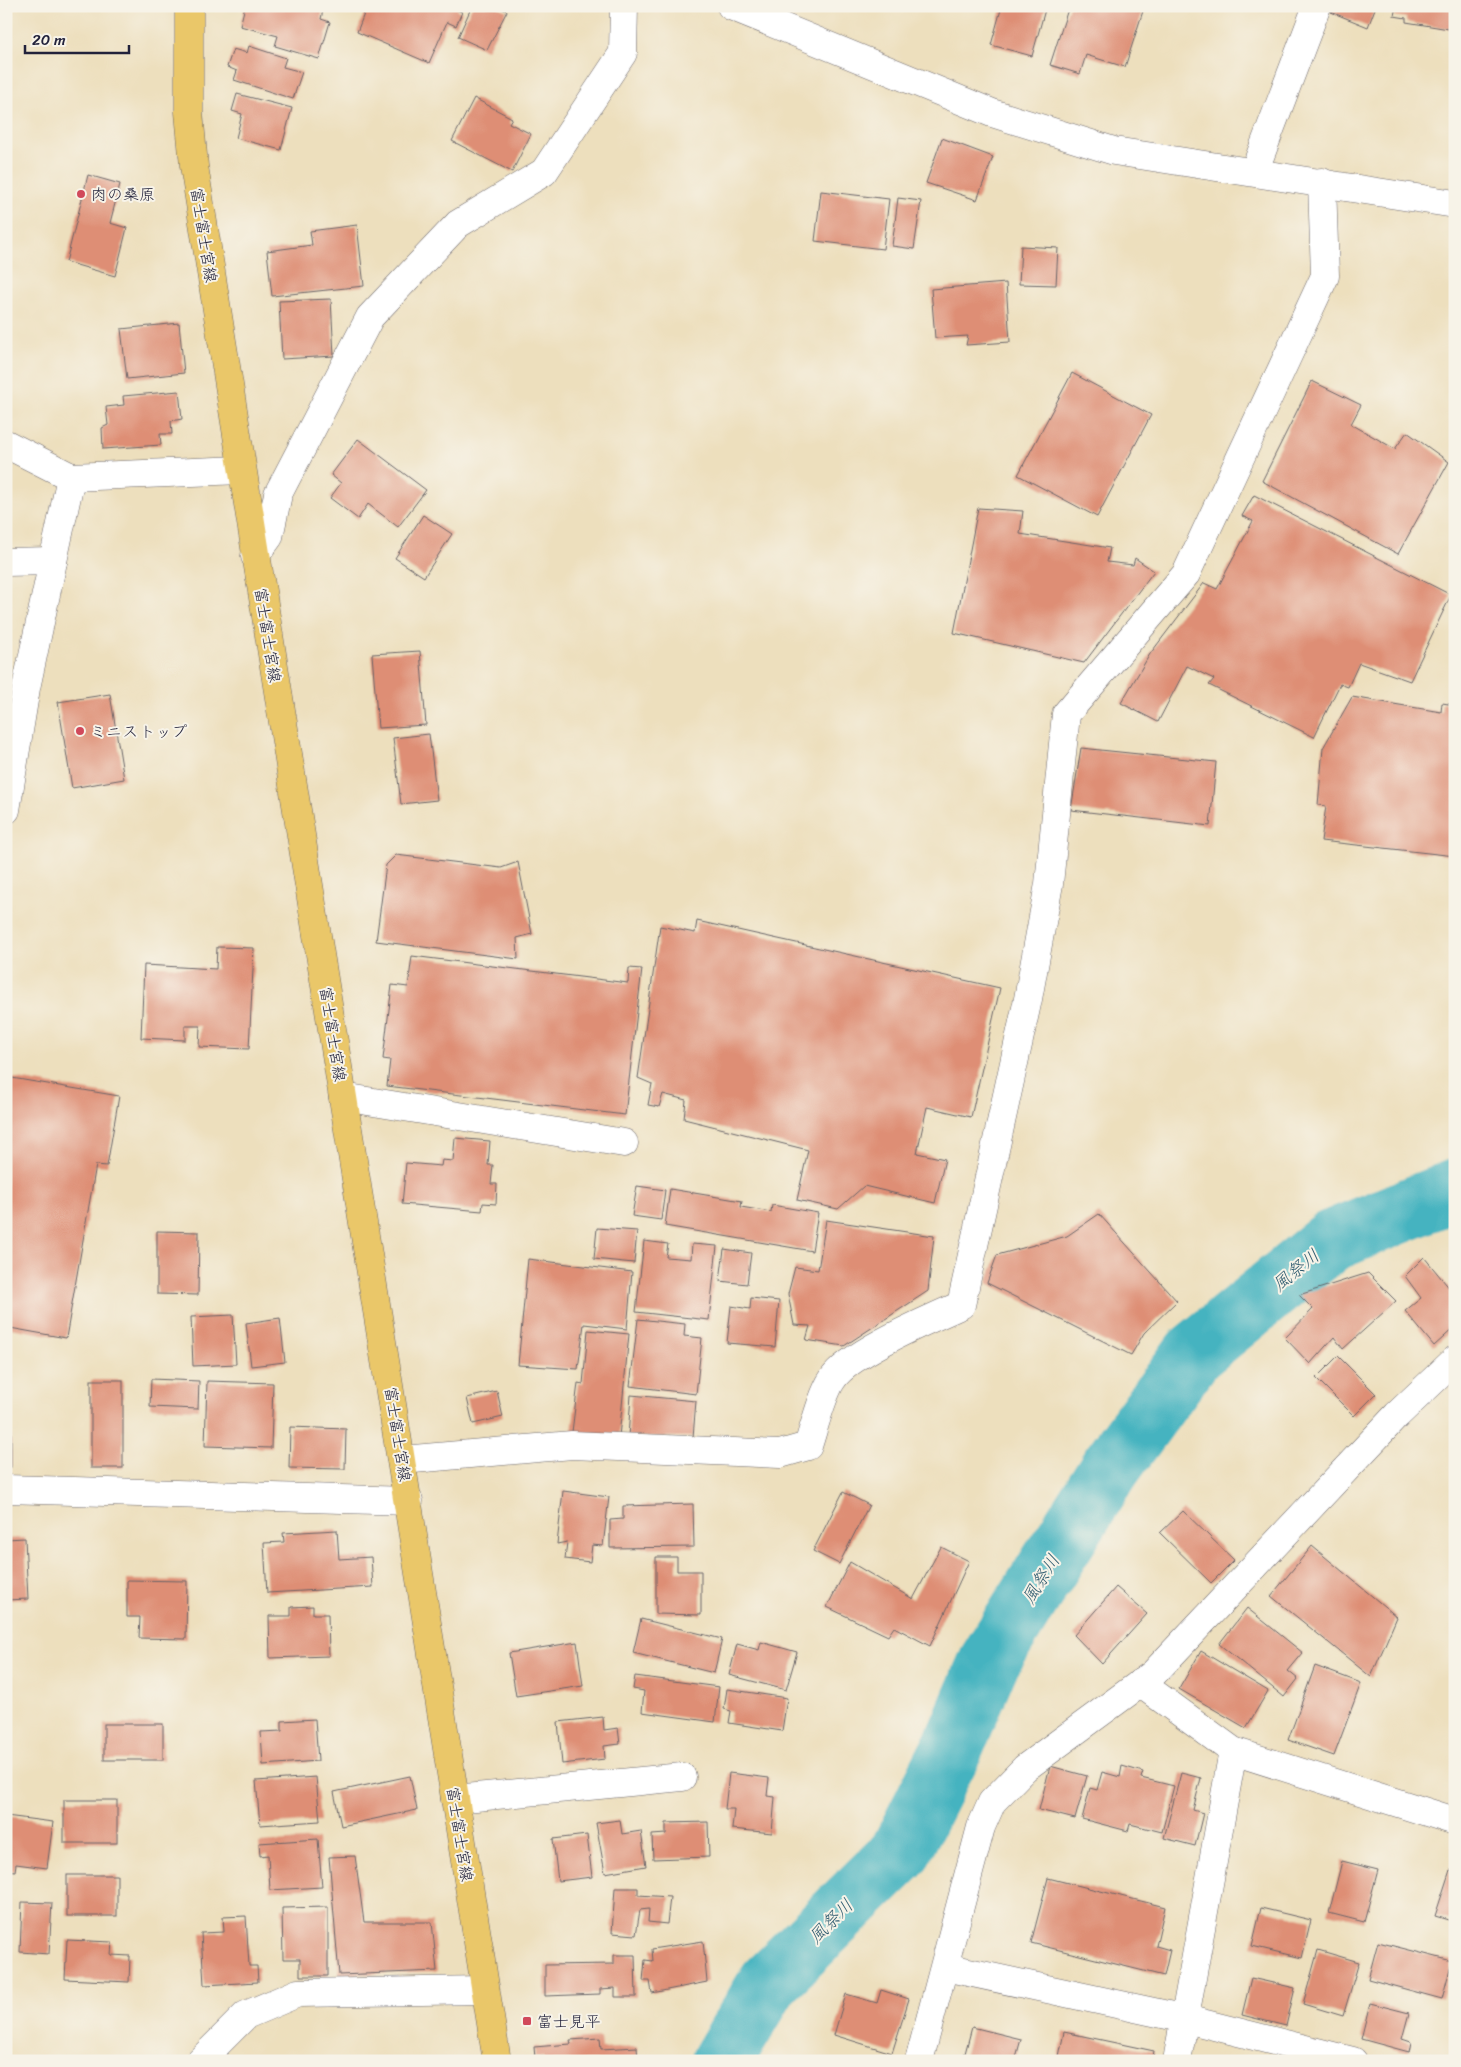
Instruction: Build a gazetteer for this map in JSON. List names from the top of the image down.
{
  "streets": {
    "main road": ["富士富士宮線"]
  },
  "water": ["風祭川"],
  "places": {
    "other": ["肉の桑原", "ミニストップ"],
    "transit": ["富士見平"]
  },
  "scale_bar": "20 m"
}
